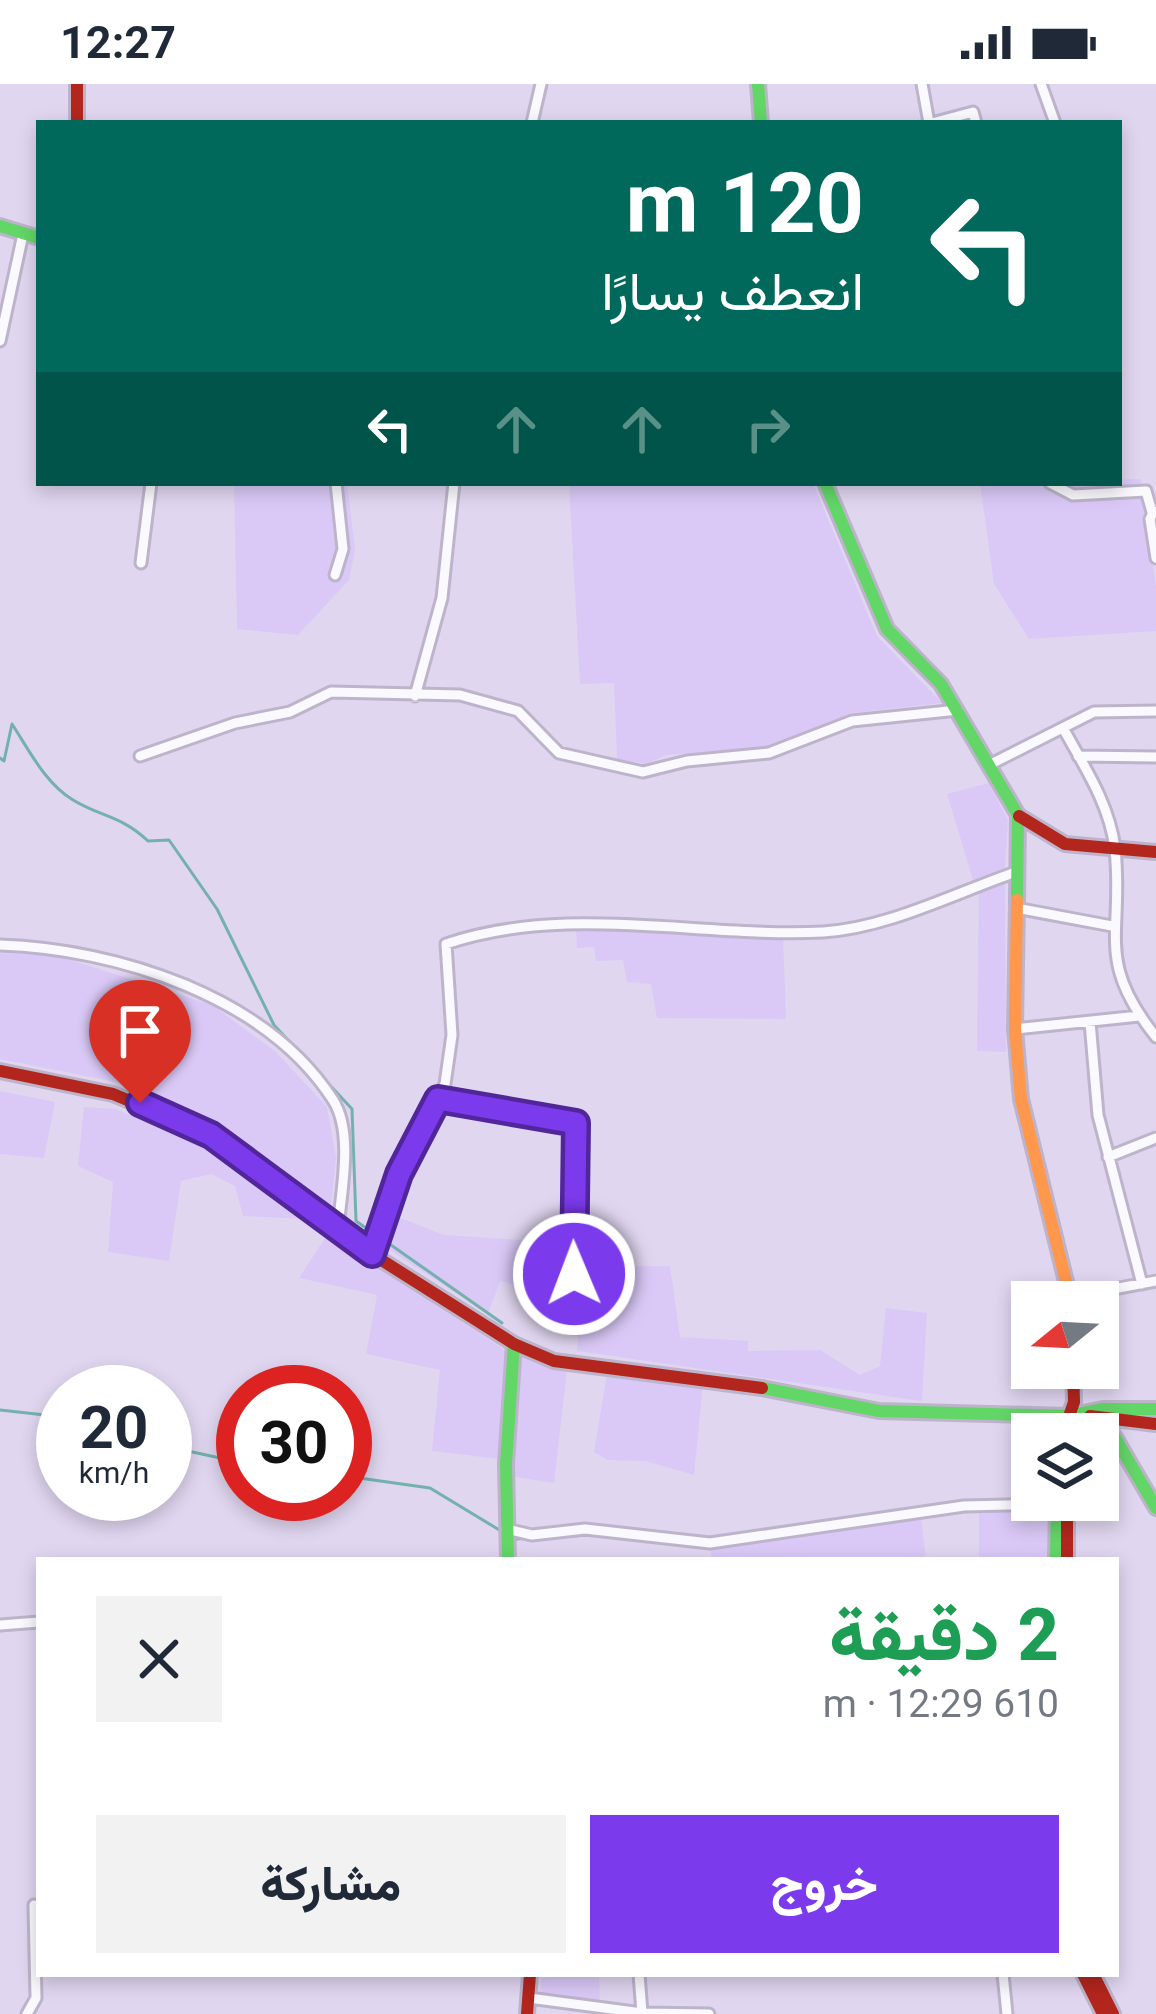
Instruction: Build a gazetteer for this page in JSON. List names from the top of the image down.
{
  "north": "left",
  "page": {
    "status": "12:27",
    "turn": ["120 m", "انعطف يسارًا"],
    "speed": "20 km/h",
    "limit": "30",
    "heading": ["2 دقيقة", "610 m · 12:29"],
    "buttons": ["خروج", "مشاركة"]
  }
}
